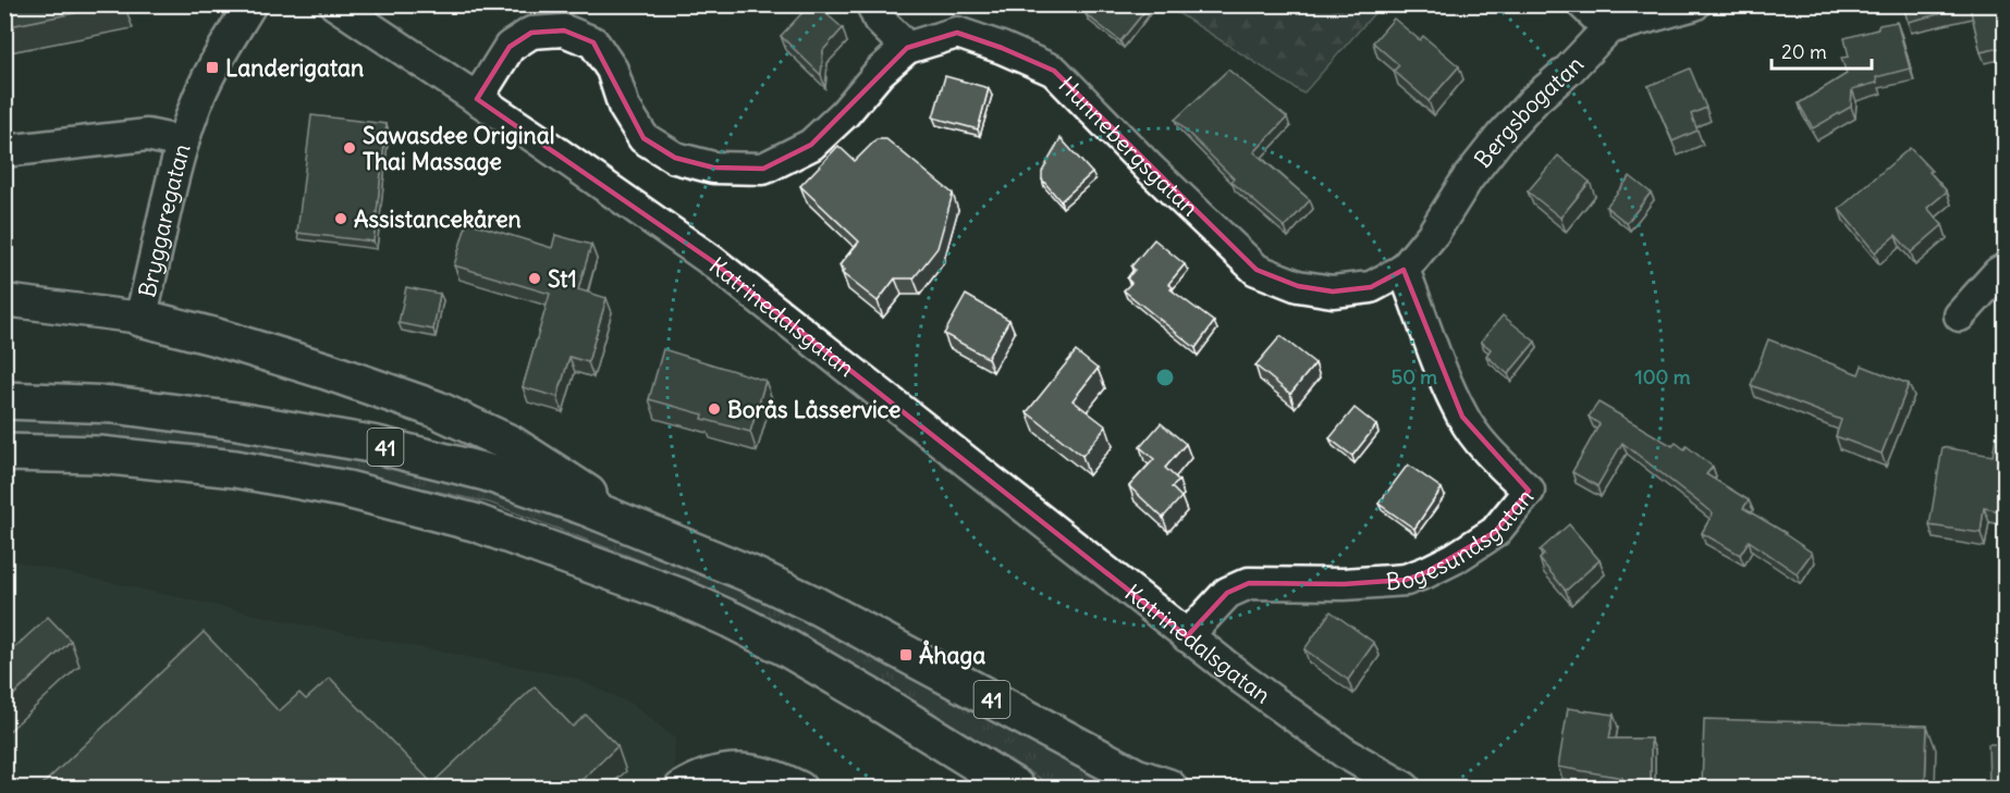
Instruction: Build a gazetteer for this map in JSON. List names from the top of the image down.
{
  "streets": {
    "main road": ["41"],
    "street": [
      "Bergsbogatan",
      "Hunnebergsgatan",
      "Bryggaregatan",
      "Katrinedalsgatan",
      "Bogesundsgatan"
    ]
  },
  "crossings": [
    ["Bergsbogatan", "Hunnebergsgatan"],
    ["Bergsbogatan", "Bogesundsgatan"],
    ["Hunnebergsgatan", "Katrinedalsgatan"],
    ["Hunnebergsgatan", "Bogesundsgatan"],
    ["Katrinedalsgatan", "Bogesundsgatan"]
  ],
  "places": {
    "transit": ["Landerigatan", "Åhaga"],
    "other": [
      "Sawasdee Original Thai Massage",
      "Assistancekåren",
      "St1",
      "Borås Låsservice"
    ]
  },
  "scale_bar": "20 m",
  "rings": ["50 m", "100 m"]
}
